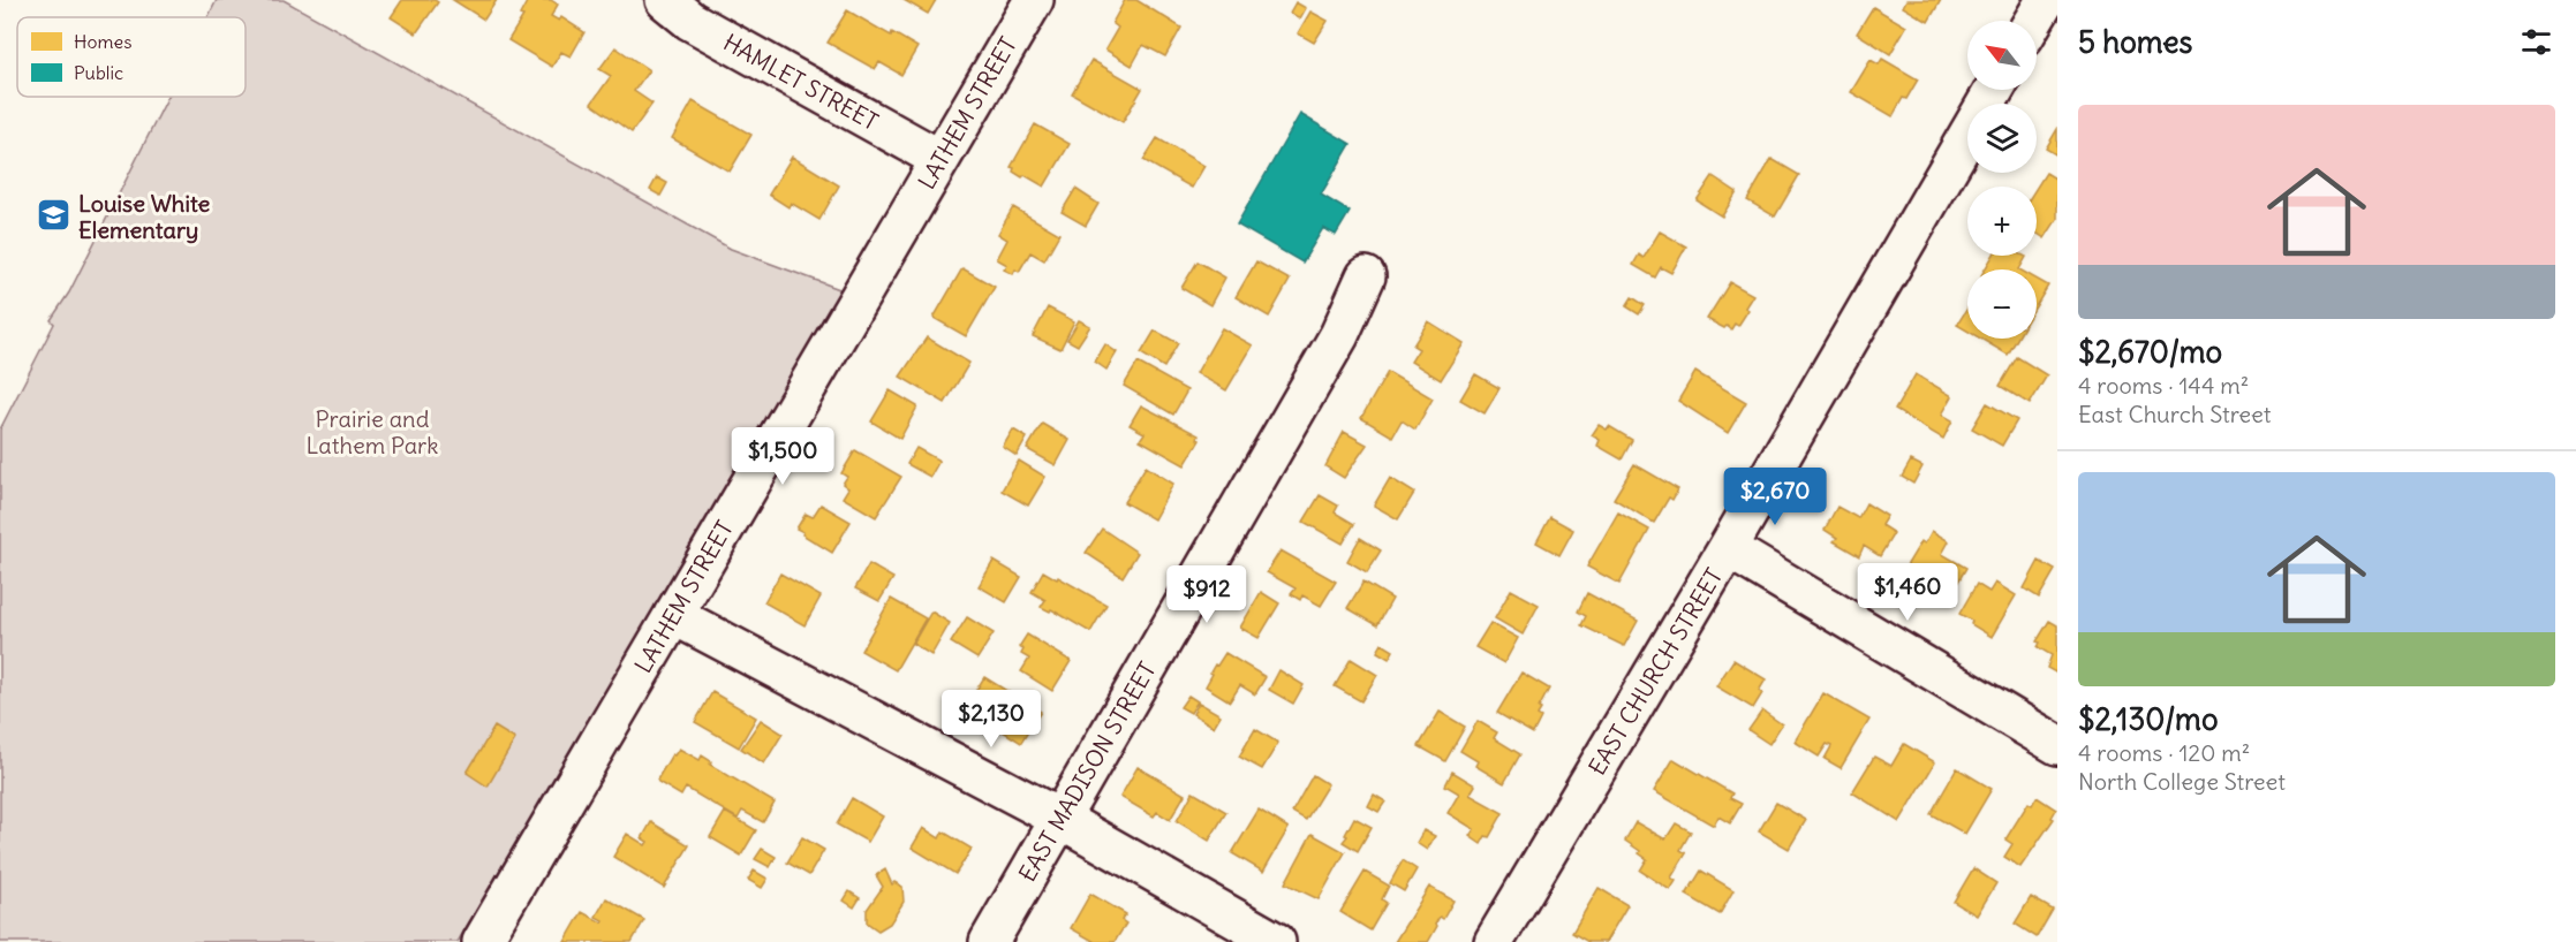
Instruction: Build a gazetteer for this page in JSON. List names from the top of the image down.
{
  "streets": {
    "street": [
      "HAMLET STREET",
      "LATHEM STREET",
      "EAST CHURCH STREET",
      "EAST MADISON STREET"
    ]
  },
  "crossings": [
    ["HAMLET STREET", "LATHEM STREET"]
  ],
  "parks": ["Prairie and Lathem Park"],
  "places": {
    "school or university": ["Louise White Elementary"]
  },
  "legend": ["Homes", "Public"],
  "north": "top left",
  "page": {
    "heading": "5 homes",
    "map_buttons": ["+", "−"],
    "list": [
      {
        "name": "$2,670/mo",
        "note": "4 rooms · 144 m² · East Church Street"
      },
      {
        "name": "$2,130/mo",
        "note": "4 rooms · 120 m² · North College Street"
      }
    ],
    "price": [
      "$1,500",
      "$2,670",
      "$1,460",
      "$912",
      "$2,130"
    ]
  }
}
